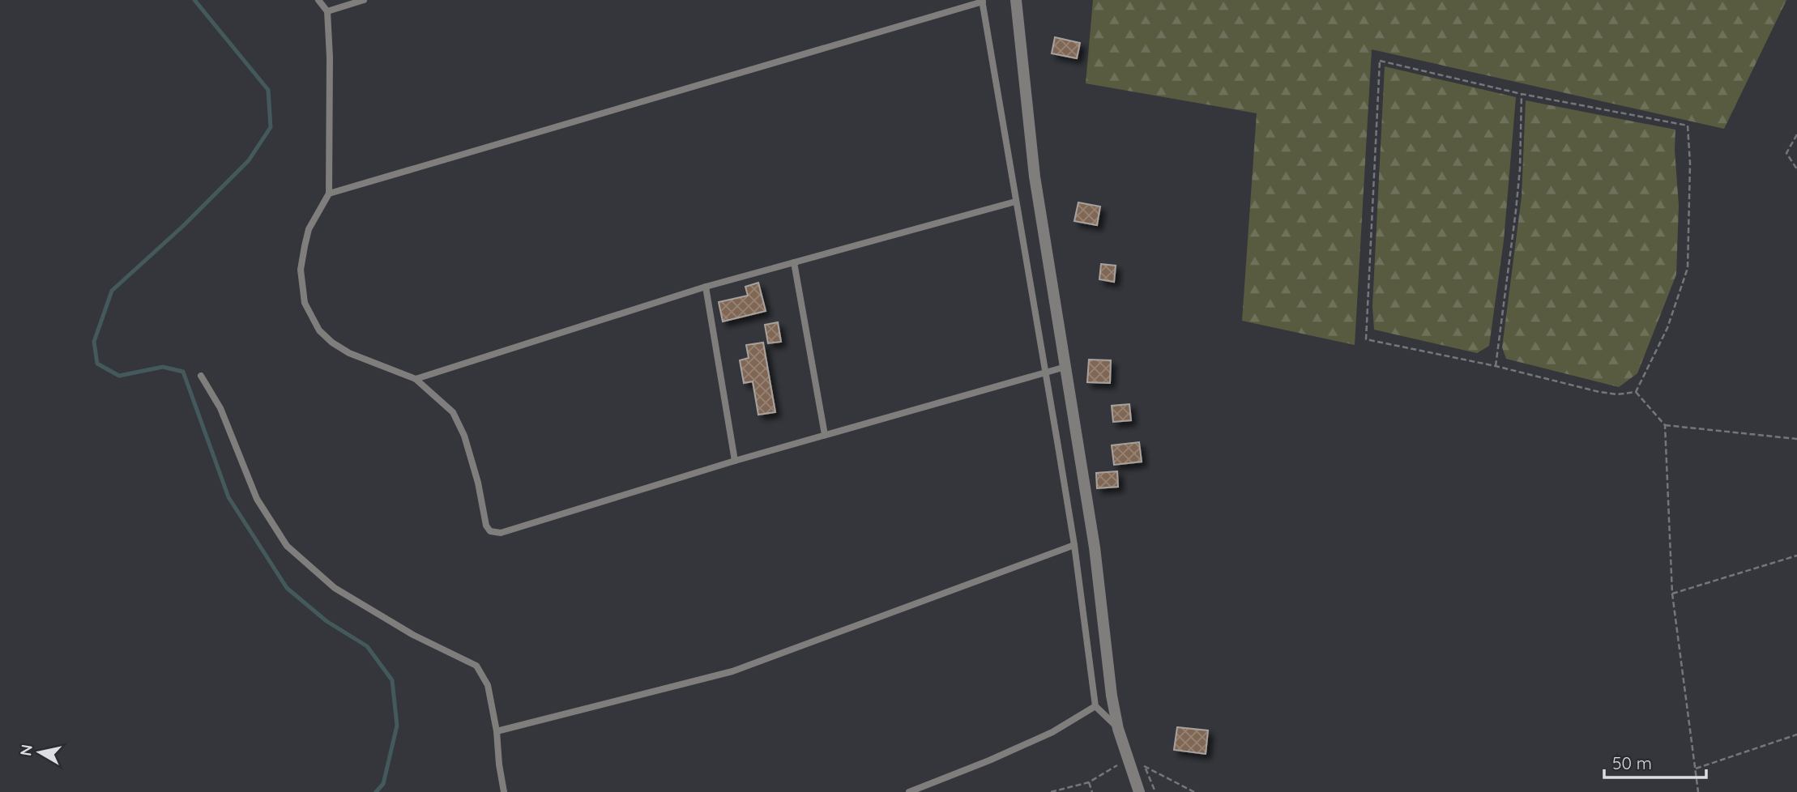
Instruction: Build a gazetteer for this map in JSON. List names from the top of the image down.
{
  "scale_bar": "50 m",
  "north": "left"
}
